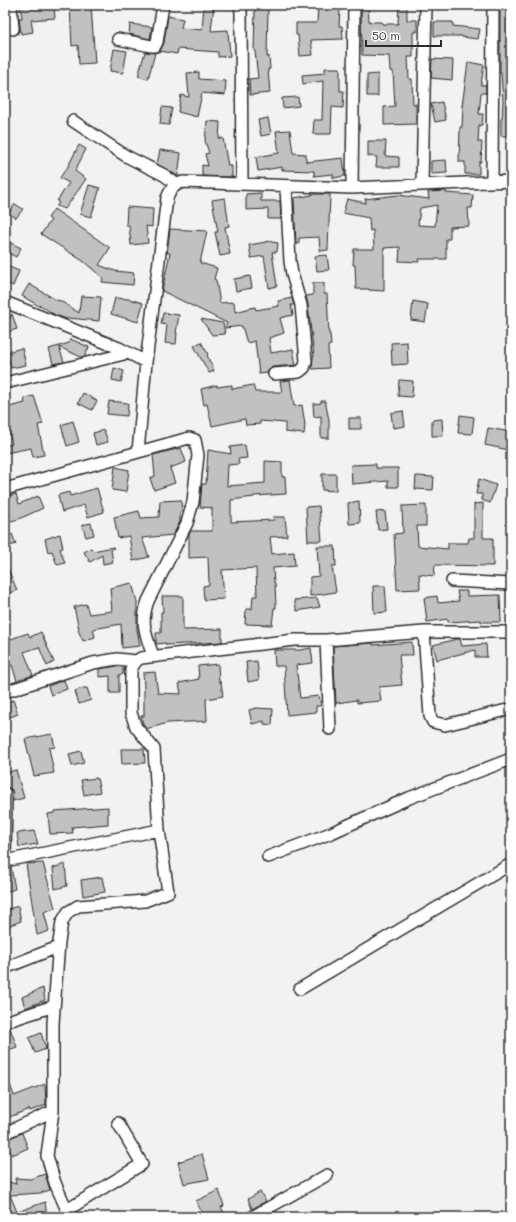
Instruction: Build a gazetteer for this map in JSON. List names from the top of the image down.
{
  "scale_bar": "50 m"
}
